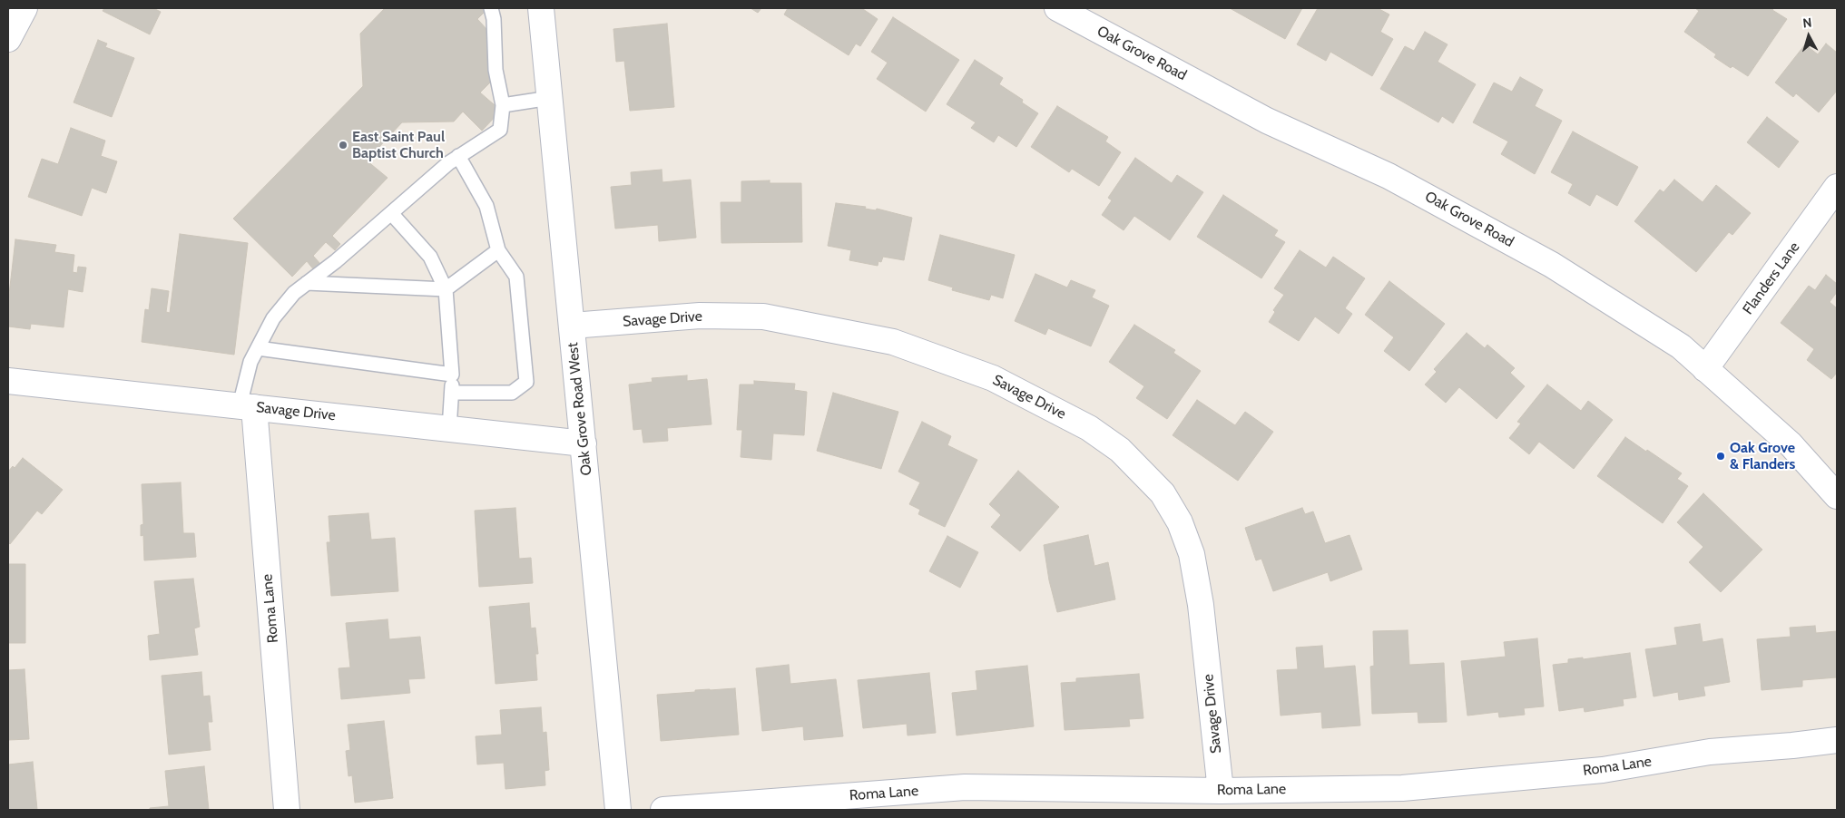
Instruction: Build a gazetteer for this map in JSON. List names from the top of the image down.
{
  "streets": {
    "street": [
      "Oak Grove Road",
      "Flanders Lane",
      "Savage Drive",
      "Oak Grove Road West",
      "Roma Lane"
    ]
  },
  "crossings": [
    ["Oak Grove Road", "Flanders Lane"],
    ["Savage Drive", "Oak Grove Road West"],
    ["Savage Drive", "Roma Lane"]
  ],
  "places": ["East Saint Paul Baptist Church", "Oak Grove & Flanders"],
  "north": "top"
}
